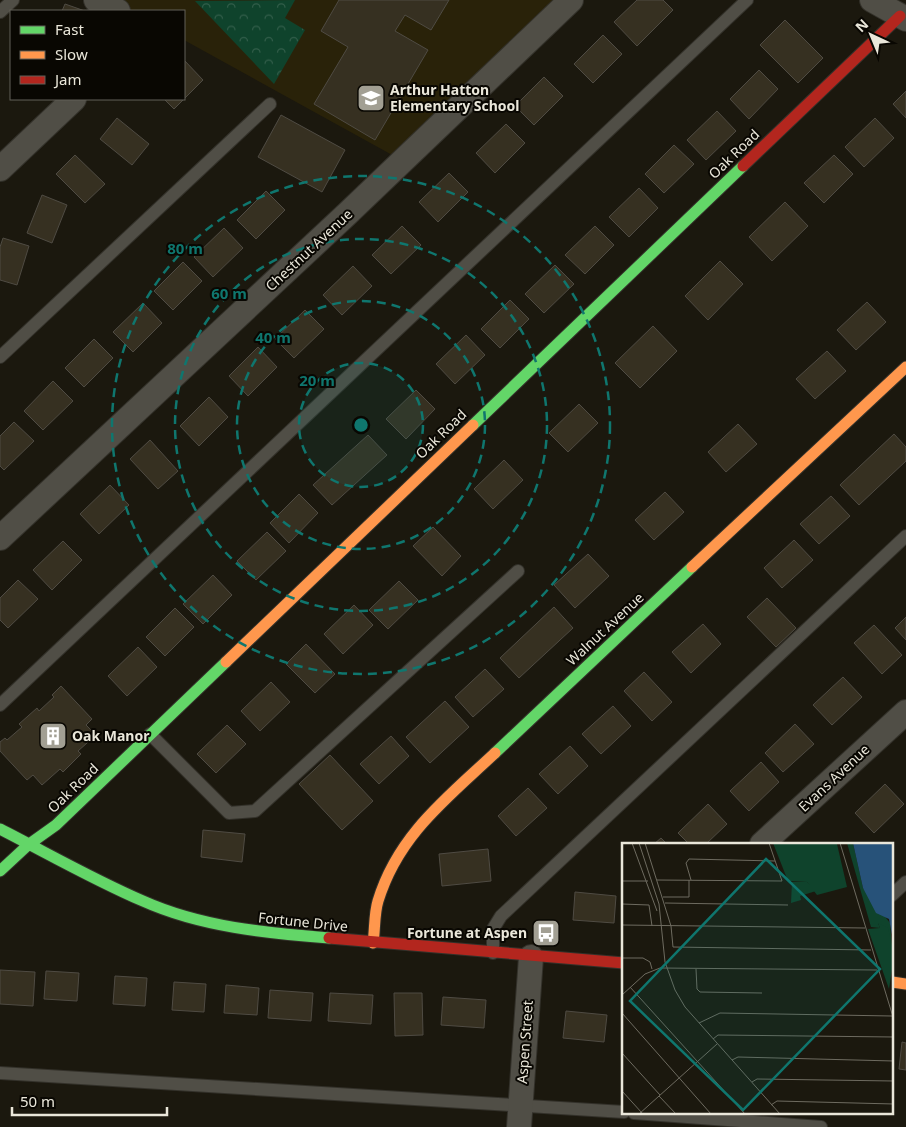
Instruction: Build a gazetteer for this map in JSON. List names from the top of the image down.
{
  "streets": {
    "street": [
      "Oak Road",
      "Chestnut Avenue",
      "Walnut Avenue",
      "Evans Avenue",
      "Fortune Drive",
      "Aspen Street"
    ]
  },
  "crossings": [
    ["Oak Road", "Fortune Drive"],
    ["Walnut Avenue", "Fortune Drive"],
    ["Fortune Drive", "Aspen Street"]
  ],
  "places": {
    "school or university": ["Arthur Hatton Elementary School"],
    "building": ["Oak Manor"],
    "bus stop": ["Fortune at Aspen"]
  },
  "legend": ["Fast", "Slow", "Jam"],
  "scale_bar": "50 m",
  "north": "top left",
  "rings": [
    "80 m",
    "60 m",
    "40 m",
    "20 m"
  ]
}
